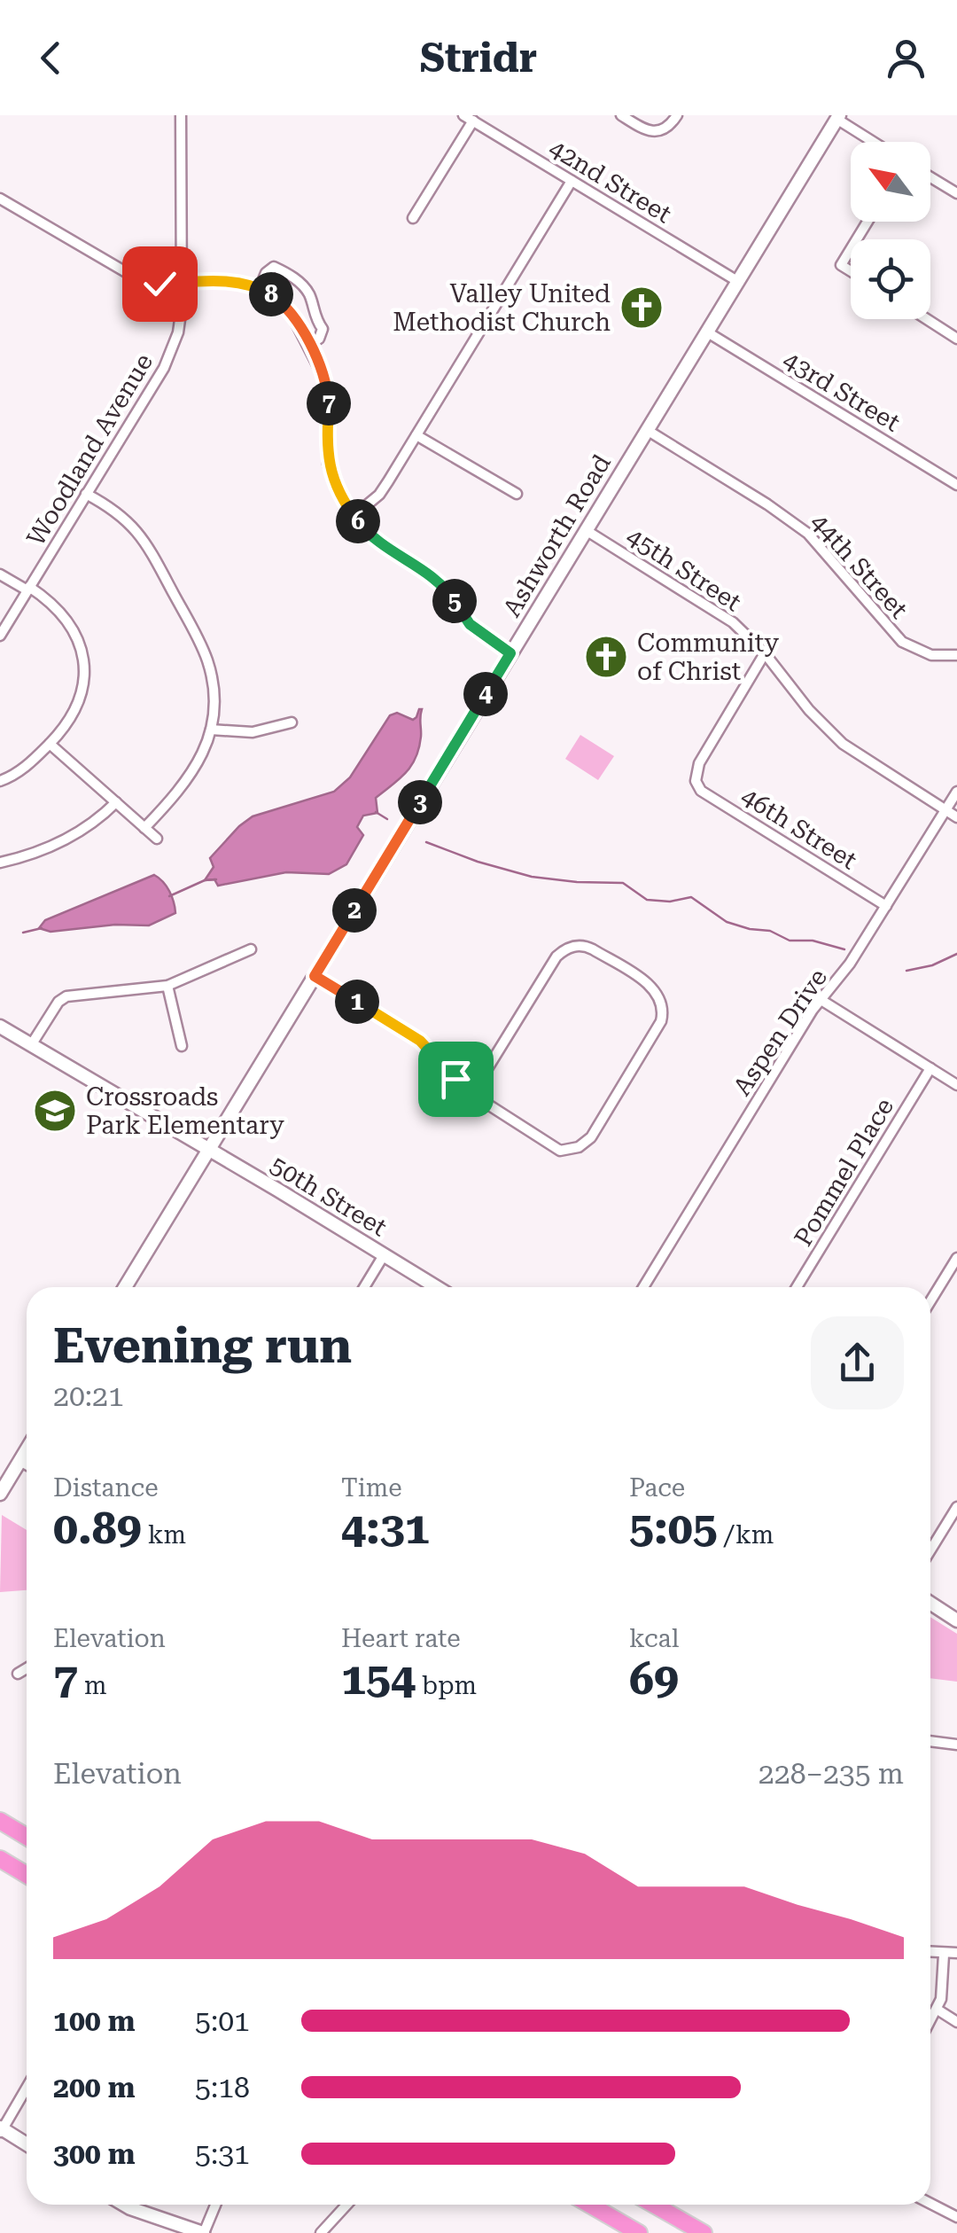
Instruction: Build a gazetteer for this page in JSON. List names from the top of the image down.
{
  "streets": {
    "main road": ["Ashworth Road", "50th Street"],
    "street": [
      "42nd Street",
      "43rd Street",
      "Woodland Avenue",
      "44th Street",
      "45th Street",
      "46th Street",
      "Aspen Drive",
      "Pommel Place"
    ]
  },
  "crossings": [
    ["42nd Street", "Ashworth Road"],
    ["43rd Street", "Ashworth Road"],
    ["Ashworth Road", "44th Street"],
    ["Ashworth Road", "45th Street"],
    ["Ashworth Road", "50th Street"],
    ["45th Street", "46th Street"],
    ["45th Street", "Aspen Drive"],
    ["46th Street", "Aspen Drive"]
  ],
  "places": {
    "church": ["Valley United Methodist Church", "Community of Christ"],
    "school or university": ["Crossroads Park Elementary"]
  },
  "north": "top left",
  "page": {
    "header": "Stridr",
    "pins": [
      "8",
      "7",
      "6",
      "5",
      "4",
      "3",
      "2",
      "1"
    ],
    "heading": ["Evening run", "20:21"],
    "stats": [
      ["Distance", "0.89 km"],
      ["Time", "4:31"],
      ["Pace", "5:05 /km"],
      ["Elevation", "7 m"],
      ["Heart rate", "154 bpm"],
      ["kcal", "69"]
    ],
    "chart": ["Elevation", "228–235 m"],
    "list": [
      {
        "name": "100 m",
        "note": "5:01"
      },
      {
        "name": "200 m",
        "note": "5:18"
      },
      {
        "name": "300 m",
        "note": "5:31"
      }
    ]
  }
}
